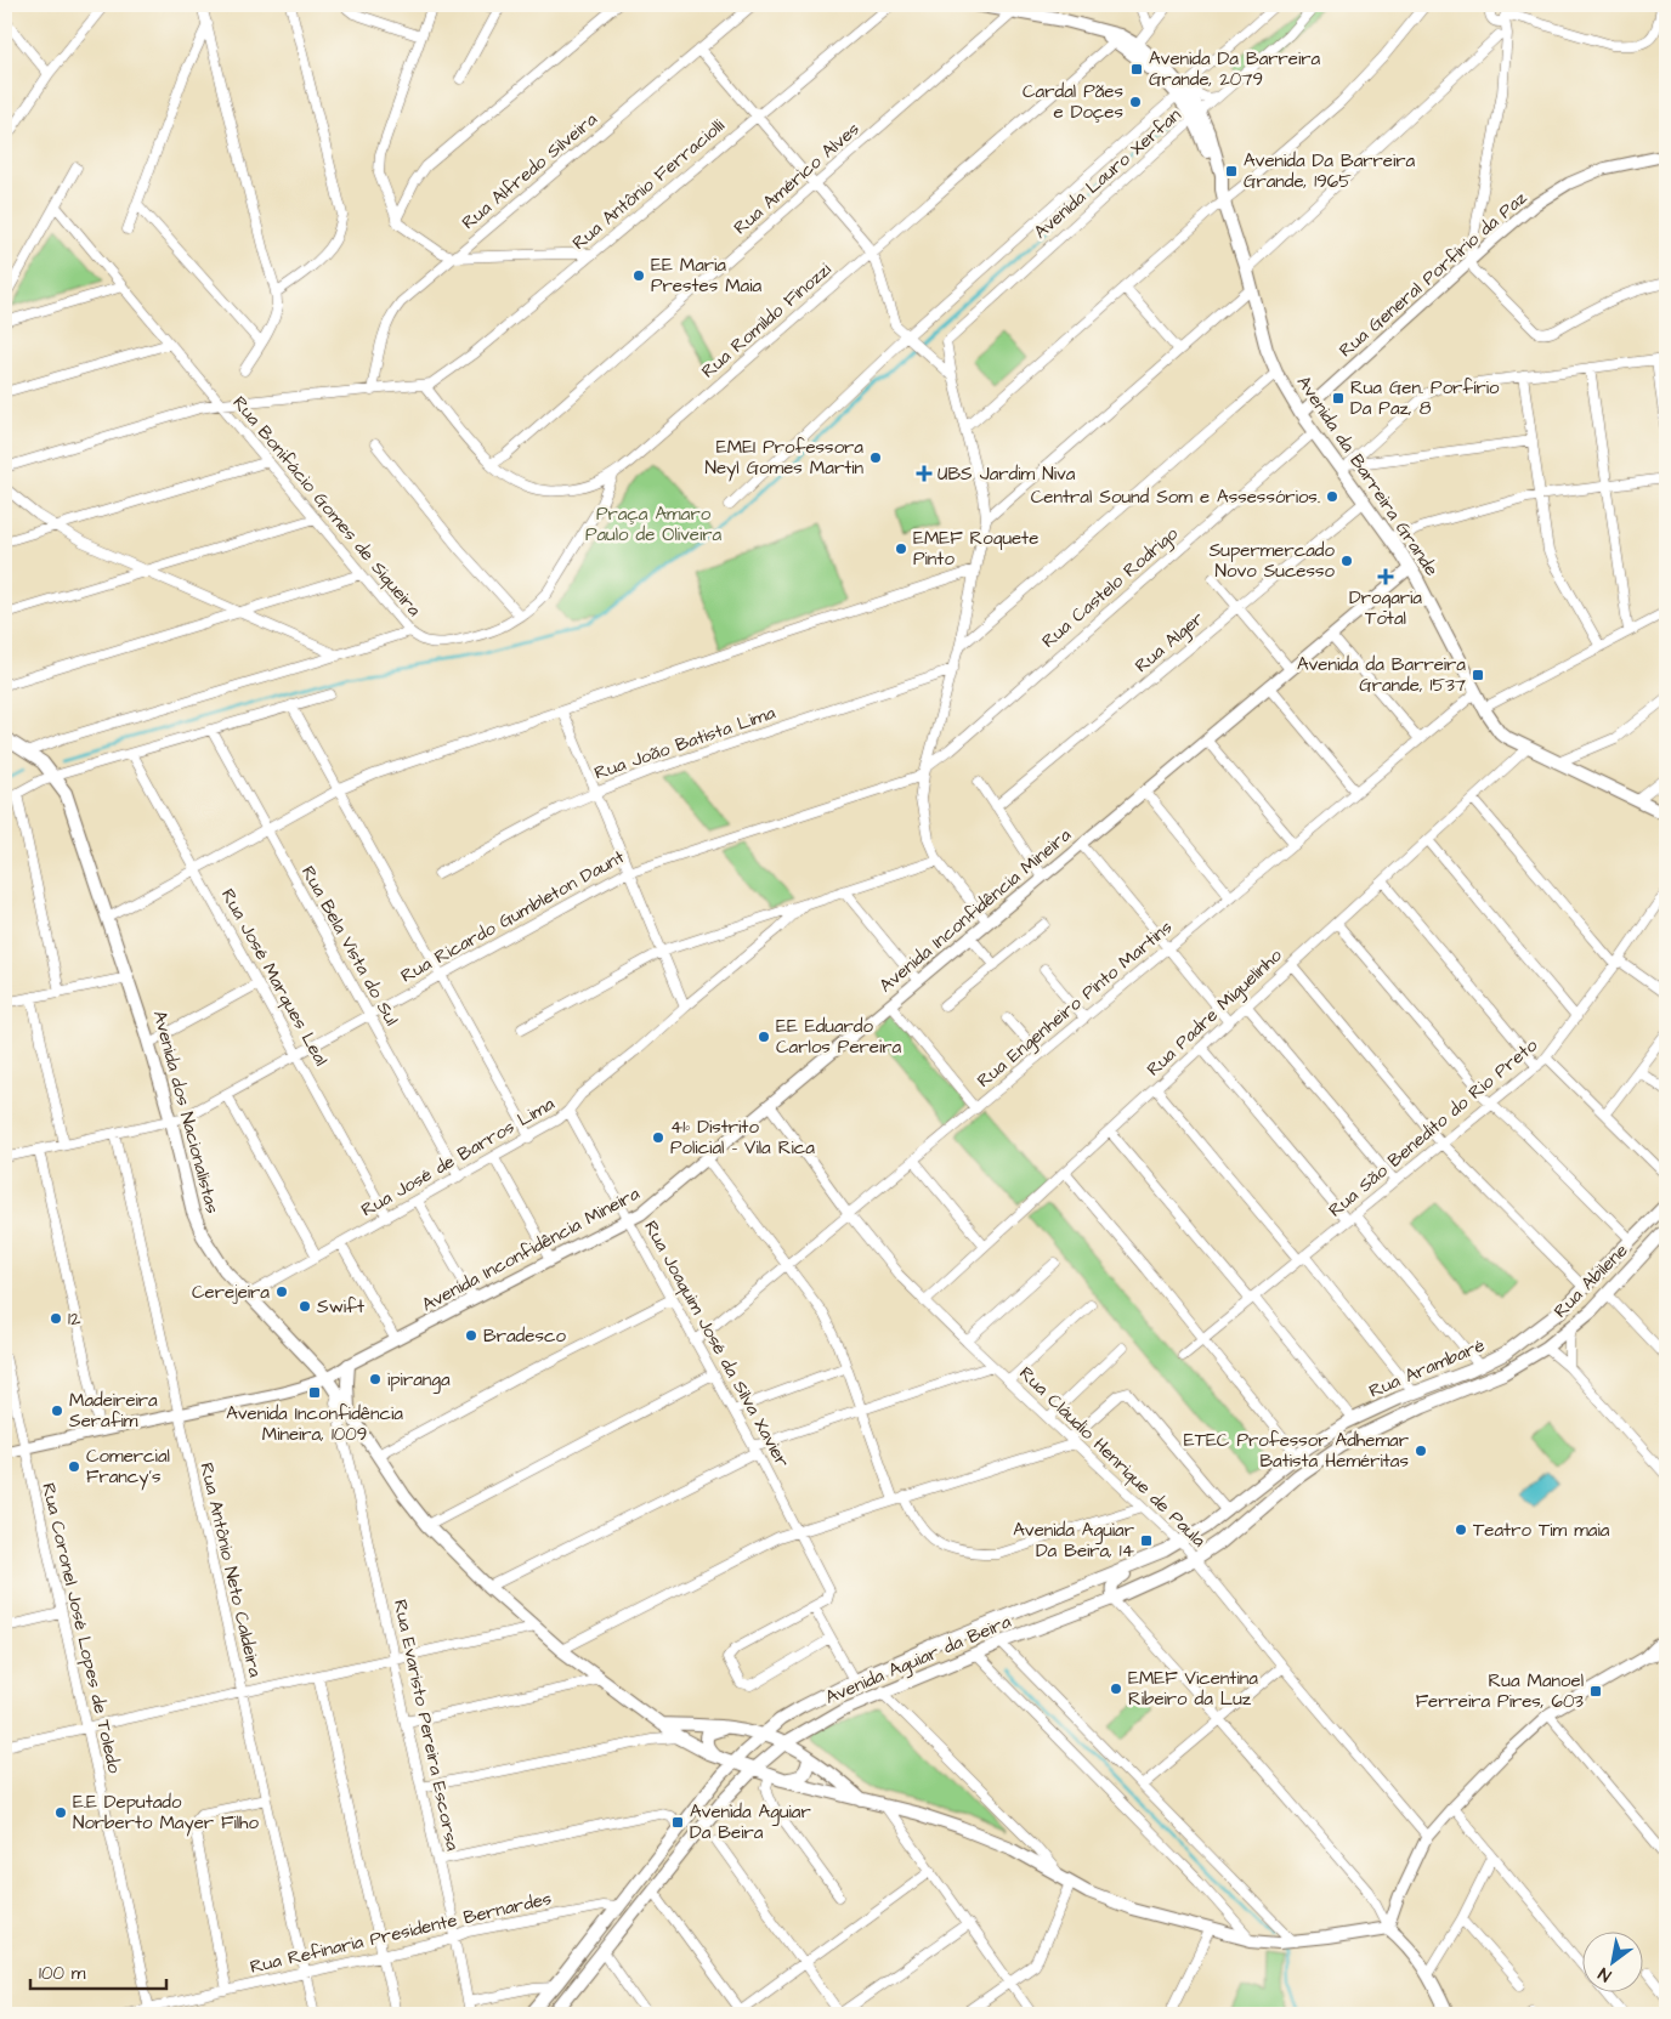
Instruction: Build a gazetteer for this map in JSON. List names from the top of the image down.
{
  "streets": {
    "main road": [
      "Avenida da Barreira Grande",
      "Avenida dos Nacionalistas",
      "Rua Abilene",
      "Rua Arambaré",
      "Avenida Aguiar da Beira"
    ],
    "street": [
      "Rua Alfredo Silveira",
      "Avenida Lauro Xerfan",
      "Rua Américo Alves",
      "Rua Antônio Ferraciolli",
      "Rua General Porfírio da Paz",
      "Rua Romildo Finozzi",
      "Rua Bonifácio Gomes de Siqueira",
      "Rua Castelo Rodrigo",
      "Rua Alger",
      "Rua João Batista Lima",
      "Avenida Inconfidência Mineira",
      "Rua Ricardo Gumbleton Daunt",
      "Rua Bela Vista do Sul",
      "Rua José Marques Leal",
      "Rua Engenheiro Pinto Martins",
      "Rua Padre Miguelinho",
      "Rua São Benedito do Rio Preto",
      "Rua José de Barros Lima",
      "Rua Joaquim José da Silva Xavier",
      "Rua Cláudio Henrique de Paula",
      "Rua Antônio Neto Caldeira",
      "Rua Coronel José Lopes de Toledo",
      "Rua Evaristo Pereira Escorsa",
      "Rua Refinaria Presidente Bernardes"
    ]
  },
  "crossings": [
    ["Avenida Lauro Xerfan", "Avenida da Barreira Grande"],
    ["Rua Américo Alves", "Rua Romildo Finozzi"],
    ["Rua Américo Alves", "Avenida da Barreira Grande"],
    ["Rua Antônio Ferraciolli", "Rua Romildo Finozzi"],
    ["Rua General Porfírio da Paz", "Avenida da Barreira Grande"],
    ["Rua Romildo Finozzi", "Avenida da Barreira Grande"],
    ["Avenida da Barreira Grande", "Rua Castelo Rodrigo"],
    ["Avenida da Barreira Grande", "Rua Alger"],
    ["Avenida da Barreira Grande", "Avenida Inconfidência Mineira"],
    ["Avenida da Barreira Grande", "Rua Engenheiro Pinto Martins"],
    ["Avenida da Barreira Grande", "Rua Padre Miguelinho"],
    ["Rua Bonifácio Gomes de Siqueira", "Avenida dos Nacionalistas"],
    ["Rua Castelo Rodrigo", "Rua Ricardo Gumbleton Daunt"],
    ["Avenida Inconfidência Mineira", "Avenida dos Nacionalistas"],
    ["Avenida Inconfidência Mineira", "Rua Joaquim José da Silva Xavier"],
    ["Avenida Inconfidência Mineira", "Rua Cláudio Henrique de Paula"],
    ["Avenida Inconfidência Mineira", "Rua Antônio Neto Caldeira"],
    ["Avenida Inconfidência Mineira", "Rua Coronel José Lopes de Toledo"],
    ["Rua Ricardo Gumbleton Daunt", "Rua Bela Vista do Sul"],
    ["Rua Ricardo Gumbleton Daunt", "Rua José Marques Leal"],
    ["Rua Ricardo Gumbleton Daunt", "Avenida dos Nacionalistas"],
    ["Rua Ricardo Gumbleton Daunt", "Rua Antônio Neto Caldeira"],
    ["Rua Bela Vista do Sul", "Rua José de Barros Lima"],
    ["Rua José Marques Leal", "Rua José de Barros Lima"],
    ["Rua Engenheiro Pinto Martins", "Rua Joaquim José da Silva Xavier"],
    ["Rua Engenheiro Pinto Martins", "Rua Cláudio Henrique de Paula"],
    ["Rua Padre Miguelinho", "Rua Cláudio Henrique de Paula"],
    ["Avenida dos Nacionalistas", "Rua José de Barros Lima"],
    ["Avenida dos Nacionalistas", "Avenida Aguiar da Beira"],
    ["Avenida dos Nacionalistas", "Rua Evaristo Pereira Escorsa"],
    ["Rua José de Barros Lima", "Rua Joaquim José da Silva Xavier"],
    ["Rua Abilene", "Rua Arambaré"],
    ["Rua Arambaré", "Rua Cláudio Henrique de Paula"],
    ["Rua Arambaré", "Avenida Aguiar da Beira"],
    ["Rua Cláudio Henrique de Paula", "Avenida Aguiar da Beira"],
    ["Rua Antônio Neto Caldeira", "Rua Refinaria Presidente Bernardes"],
    ["Rua Coronel José Lopes de Toledo", "Rua Refinaria Presidente Bernardes"],
    ["Avenida Aguiar da Beira", "Rua Refinaria Presidente Bernardes"],
    ["Rua Evaristo Pereira Escorsa", "Rua Refinaria Presidente Bernardes"]
  ],
  "parks": ["Praça Amaro Paulo de Oliveira"],
  "places": {
    "transit": [
      "Avenida Da Barreira Grande, 2079",
      "Avenida Da Barreira Grande, 1965",
      "Rua Gen. Porfírio Da Paz, 8",
      "Avenida da Barreira Grande, 1537",
      "Avenida Inconfidência Mineira, 1009",
      "Avenida Aguiar Da Beira, 14",
      "Rua Manoel Ferreira Pires, 603",
      "Avenida Aguiar Da Beira"
    ],
    "other": [
      "Cardal Pães e Doçes",
      "EE Maria Prestes Maia",
      "EMEI Professora Neyl Gomes Martin",
      "Central Sound Som e Assessórios.",
      "EMEF Roquete Pinto",
      "Supermercado Novo Sucesso",
      "EE Eduardo Carlos Pereira",
      "41º Distrito Policial - Vila Rica",
      "Cerejeira",
      "Swift",
      "12",
      "Bradesco",
      "ipiranga",
      "Madeireira Serafim",
      "ETEC Professor Adhemar Batista Heméritas",
      "Comercial Francy's",
      "Teatro Tim maia",
      "EMEF Vicentina Ribeiro da Luz",
      "E.E Deputado Norberto Mayer Filho"
    ],
    "health": ["UBS Jardim Niva", "Drogaria Total"]
  },
  "scale_bar": "100 m",
  "north": "bottom left"
}
